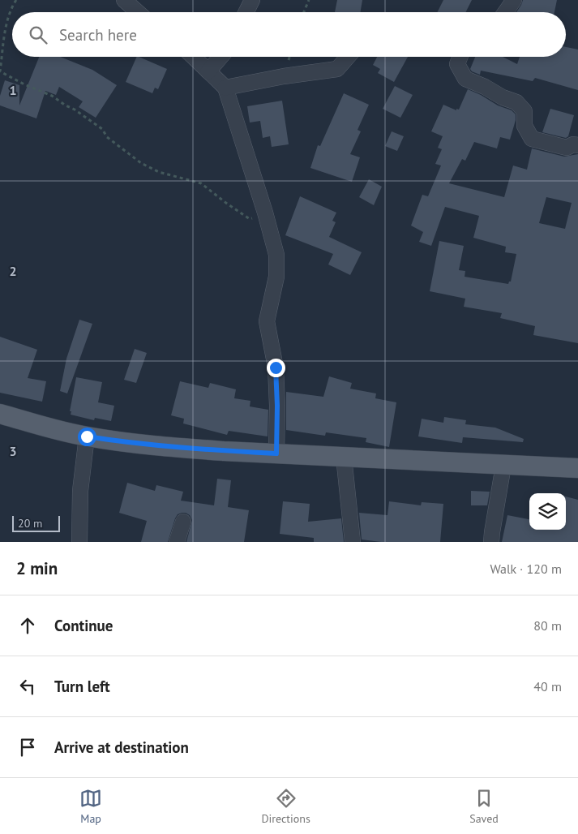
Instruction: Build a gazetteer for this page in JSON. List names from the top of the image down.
{
  "scale_bar": "20 m",
  "page": {
    "search": "Search here",
    "scale": "20 m",
    "heading": ["2 min", "Walk · 120 m"],
    "list": [
      ["Continue", "80 m"],
      ["Turn left", "40 m"],
      "Arrive at destination"
    ],
    "nav": ["Map", "Directions", "Saved"]
  },
  "grid": {
    "rows": ["1", "2", "3"]
  }
}
